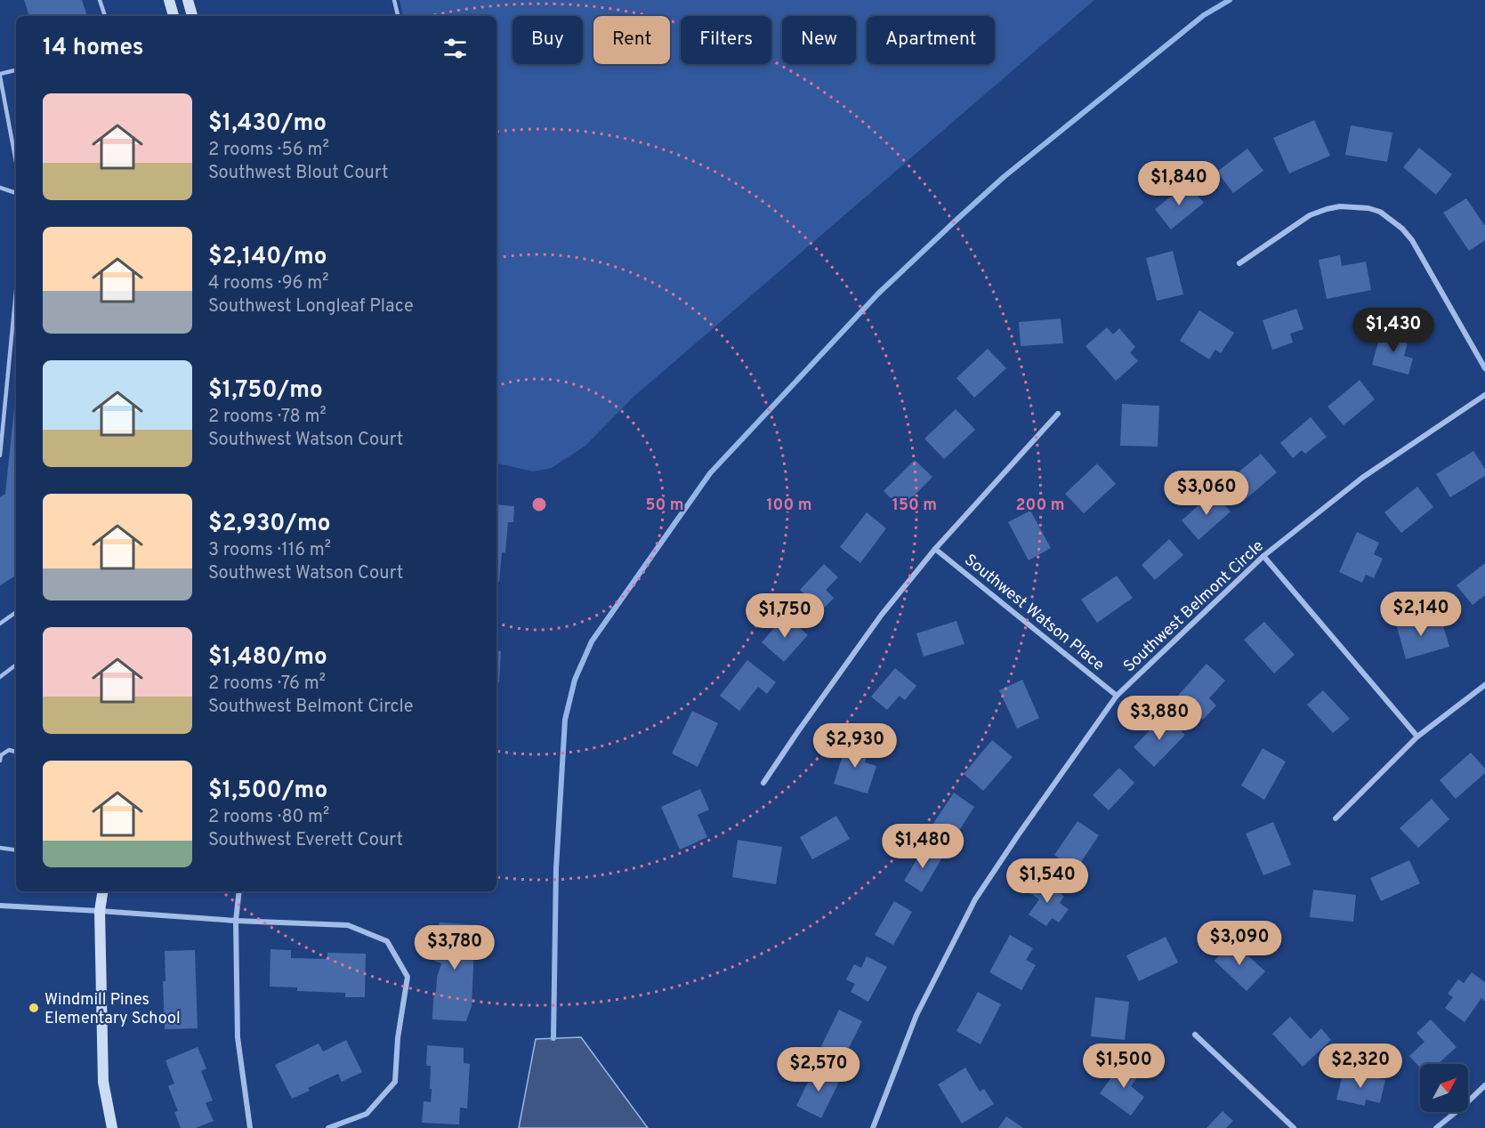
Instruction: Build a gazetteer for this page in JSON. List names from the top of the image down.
{
  "streets": {
    "street": ["Southwest Belmont Circle", "Southwest Watson Place"]
  },
  "crossings": [
    ["Southwest Belmont Circle", "Southwest Watson Place"]
  ],
  "places": ["Windmill Pines Elementary School"],
  "north": "top right",
  "page": {
    "chip": [
      "Buy",
      "Rent",
      "Filters",
      "New",
      "Apartment"
    ],
    "heading": "14 homes",
    "list": [
      {
        "name": "$1,430/mo",
        "note": "2 rooms · 56 m² · Southwest Blout Court"
      },
      {
        "name": "$2,140/mo",
        "note": "4 rooms · 96 m² · Southwest Longleaf Place"
      },
      {
        "name": "$1,750/mo",
        "note": "2 rooms · 78 m² · Southwest Watson Court"
      },
      {
        "name": "$2,930/mo",
        "note": "3 rooms · 116 m² · Southwest Watson Court"
      },
      {
        "name": "$1,480/mo",
        "note": "2 rooms · 76 m² · Southwest Belmont Circle"
      },
      {
        "name": "$1,500/mo",
        "note": "2 rooms · 80 m² · Southwest Everett Court"
      }
    ],
    "price": [
      "$1,840",
      "$1,430",
      "$3,060",
      "$2,140",
      "$1,750",
      "$3,880",
      "$2,930",
      "$1,480",
      "$1,540",
      "$3,090",
      "$3,780",
      "$1,500",
      "$2,320",
      "$2,570"
    ]
  },
  "rings": [
    "50 m",
    "100 m",
    "150 m",
    "200 m"
  ]
}
